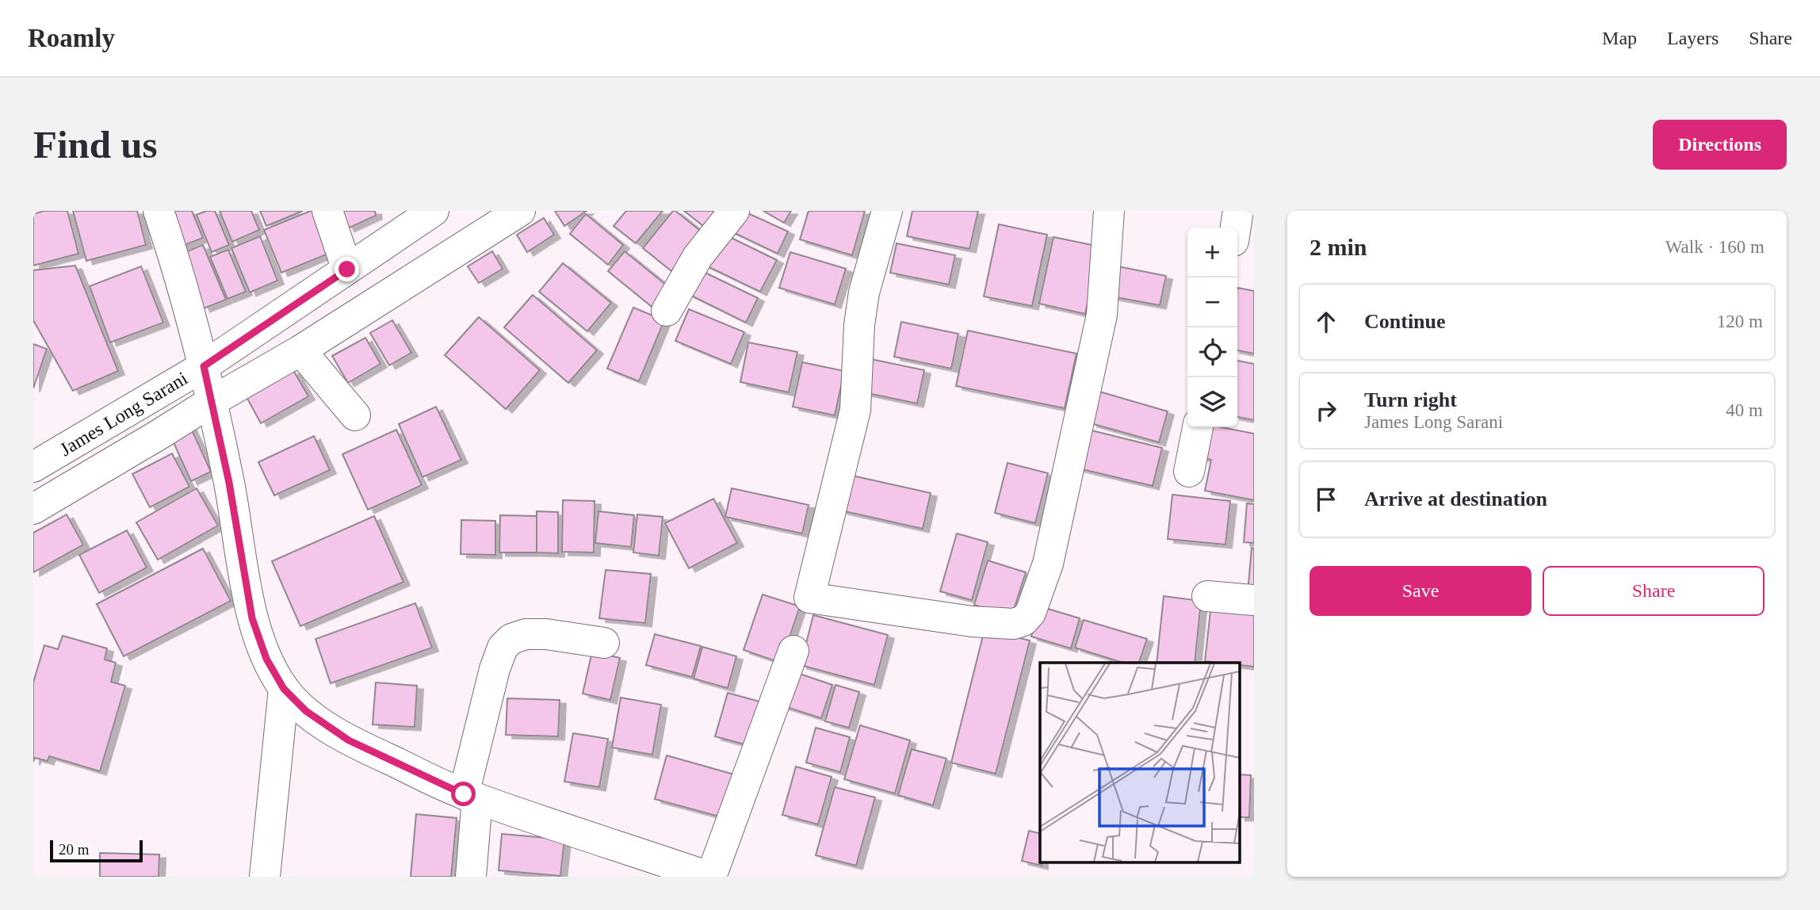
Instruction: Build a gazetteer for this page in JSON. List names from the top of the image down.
{
  "streets": {
    "street": ["James Long Sarani"]
  },
  "scale_bar": "20 m",
  "page": {
    "header": "Roamly",
    "nav": ["Map", "Layers", "Share"],
    "buttons": [
      "Directions",
      ["Save", "Share"]
    ],
    "title": "Find us",
    "heading": ["2 min", "Walk · 160 m"],
    "map_buttons": ["+", "−"],
    "list": [
      ["Continue", "120 m"],
      ["Turn right", "James Long Sarani", "40 m"],
      "Arrive at destination"
    ],
    "scale": "20 m"
  }
}
